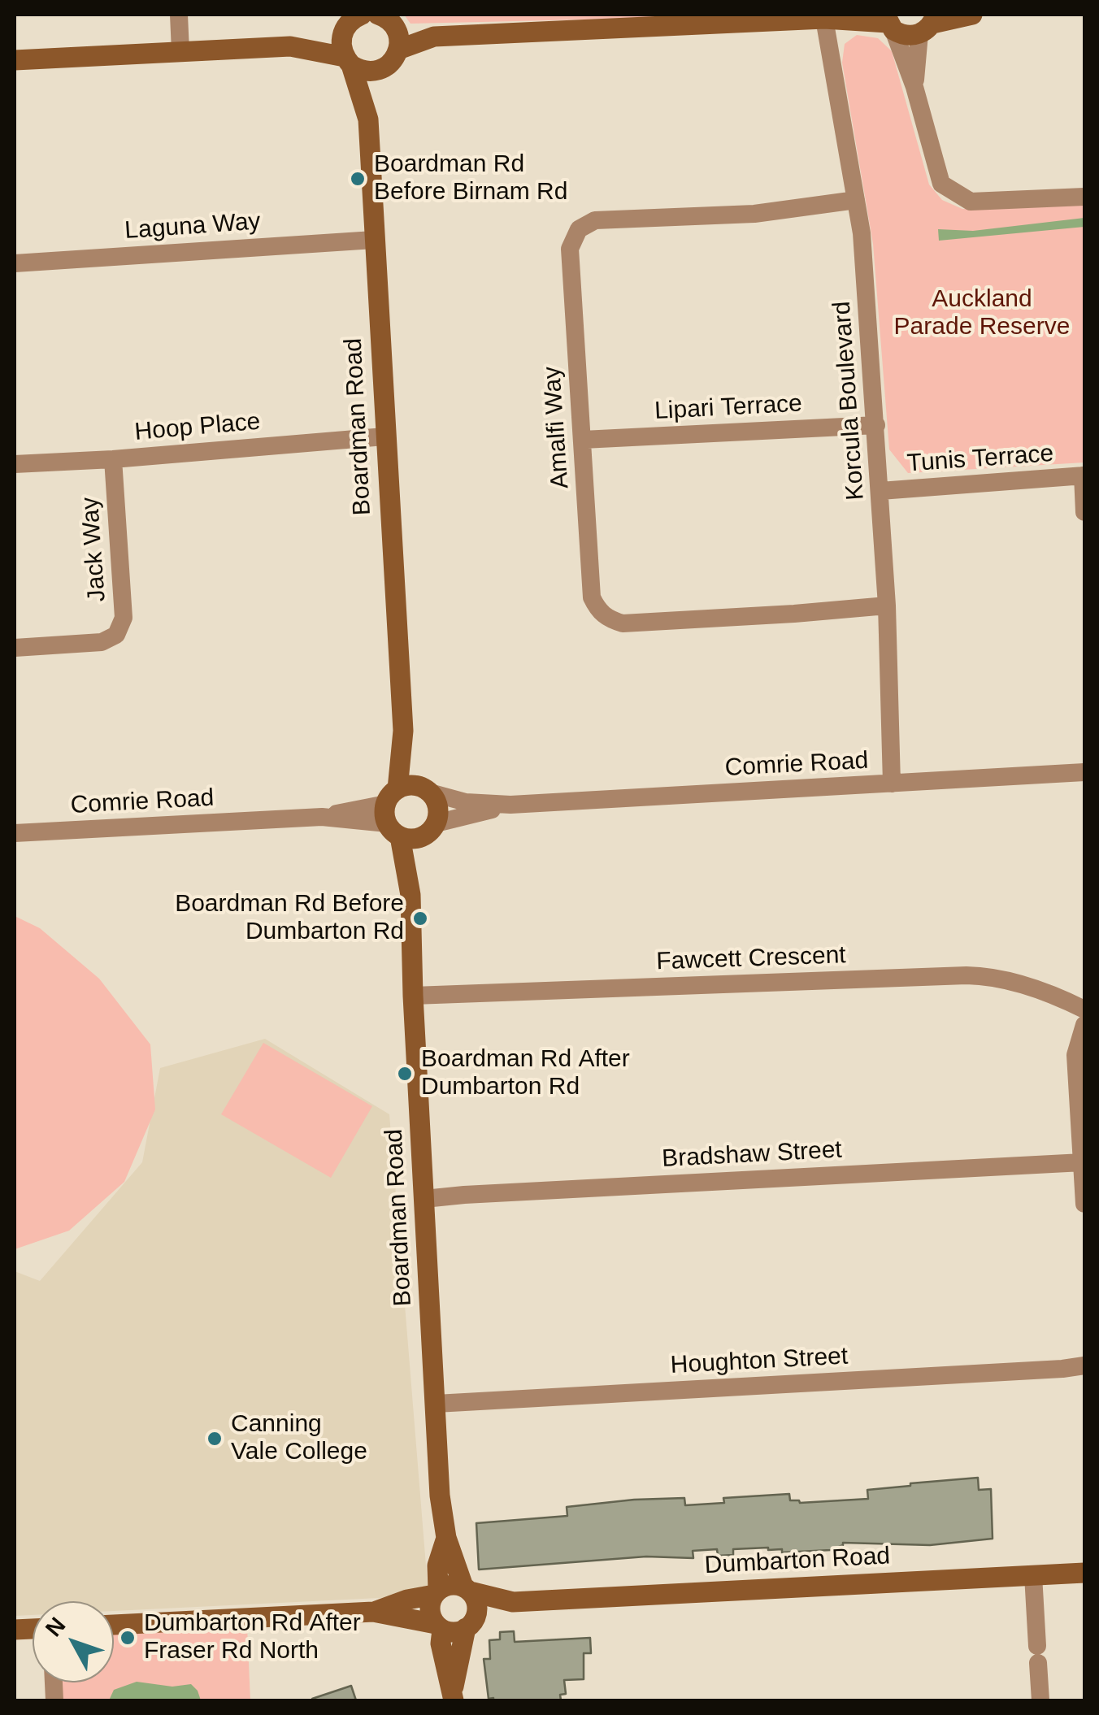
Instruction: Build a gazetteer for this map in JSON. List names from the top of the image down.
{
  "streets": {
    "street": [
      "Laguna Way",
      "Korcula Boulevard",
      "Lipari Terrace",
      "Boardman Road",
      "Hoop Place",
      "Amalfi Way",
      "Tunis Terrace",
      "Jack Way",
      "Comrie Road",
      "Fawcett Crescent",
      "Bradshaw Street",
      "Houghton Street",
      "Dumbarton Road"
    ]
  },
  "crossings": [
    ["Laguna Way", "Boardman Road"],
    ["Korcula Boulevard", "Lipari Terrace"],
    ["Korcula Boulevard", "Amalfi Way"],
    ["Korcula Boulevard", "Tunis Terrace"],
    ["Korcula Boulevard", "Comrie Road"],
    ["Lipari Terrace", "Amalfi Way"],
    ["Boardman Road", "Hoop Place"],
    ["Boardman Road", "Comrie Road"],
    ["Boardman Road", "Fawcett Crescent"],
    ["Boardman Road", "Bradshaw Street"],
    ["Boardman Road", "Houghton Street"],
    ["Boardman Road", "Dumbarton Road"],
    ["Hoop Place", "Jack Way"]
  ],
  "parks": ["Auckland Parade Reserve"],
  "places": [
    "Boardman Rd Before Birnam Rd",
    "Boardman Rd Before Dumbarton Rd",
    "Boardman Rd After Dumbarton Rd",
    "Canning Vale College",
    "Dumbarton Rd After Fraser Rd North"
  ],
  "north": "top left"
}
